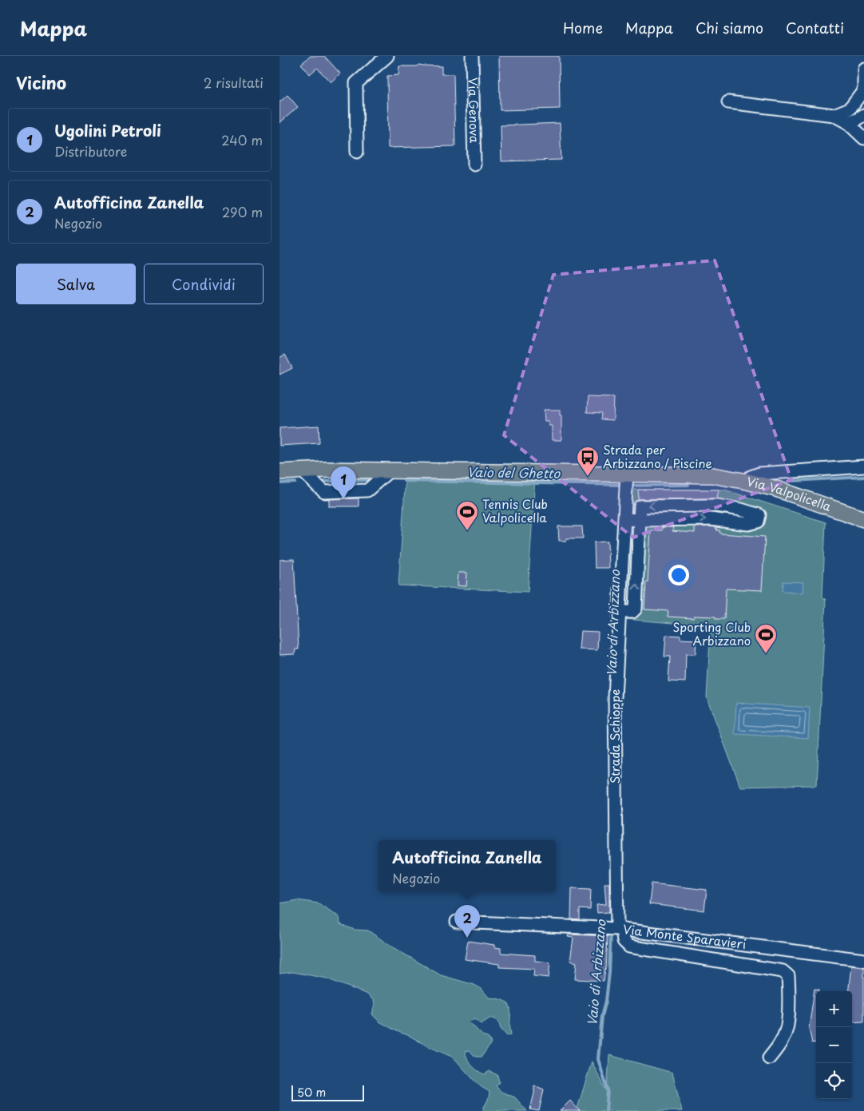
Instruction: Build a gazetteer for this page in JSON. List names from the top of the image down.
{
  "streets": {
    "main road": ["Via Valpolicella"],
    "street": ["Via Genova", "Strada Schioppe", "Via Monte Sparavieri"]
  },
  "crossings": [
    ["Via Valpolicella", "Strada Schioppe"],
    ["Strada Schioppe", "Via Monte Sparavieri"]
  ],
  "water": ["Vaio del Ghetto", "Vaio di Arbizzano"],
  "places": {
    "bus stop": ["Strada per Arbizzano / Piscine"],
    "sports": ["Tennis Club Valpolicella", "Sporting Club Arbizzano"]
  },
  "scale_bar": "50 m",
  "page": {
    "header": "Mappa",
    "nav": [
      "Home",
      "Mappa",
      "Chi siamo",
      "Contatti"
    ],
    "heading": ["Vicino", "2 risultati"],
    "list": [
      {
        "mark": "1",
        "name": "Ugolini Petroli",
        "note": "Distributore",
        "value": "240 m"
      },
      {
        "mark": "2",
        "name": "Autofficina Zanella",
        "note": "Negozio",
        "value": "290 m"
      }
    ],
    "buttons": ["Salva", "Condividi"],
    "pins": ["1", "2"],
    "popup": ["Autofficina Zanella", "Negozio"],
    "map_buttons": ["+", "−"],
    "scale": "50 m"
  }
}
